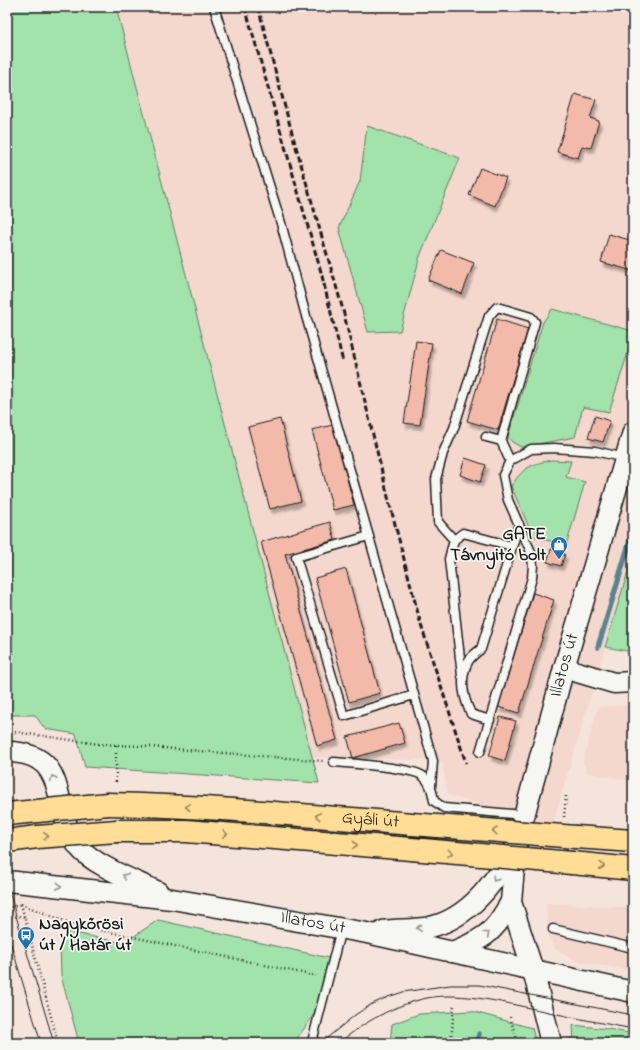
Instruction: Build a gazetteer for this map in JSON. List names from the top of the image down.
{
  "streets": {
    "main road": ["Gyáli út"],
    "street": ["Illatos út"]
  },
  "places": {
    "shop": ["GATE Távnyitó bolt"],
    "bus stop": ["Nagykőrösi út / Határ út"]
  }
}
